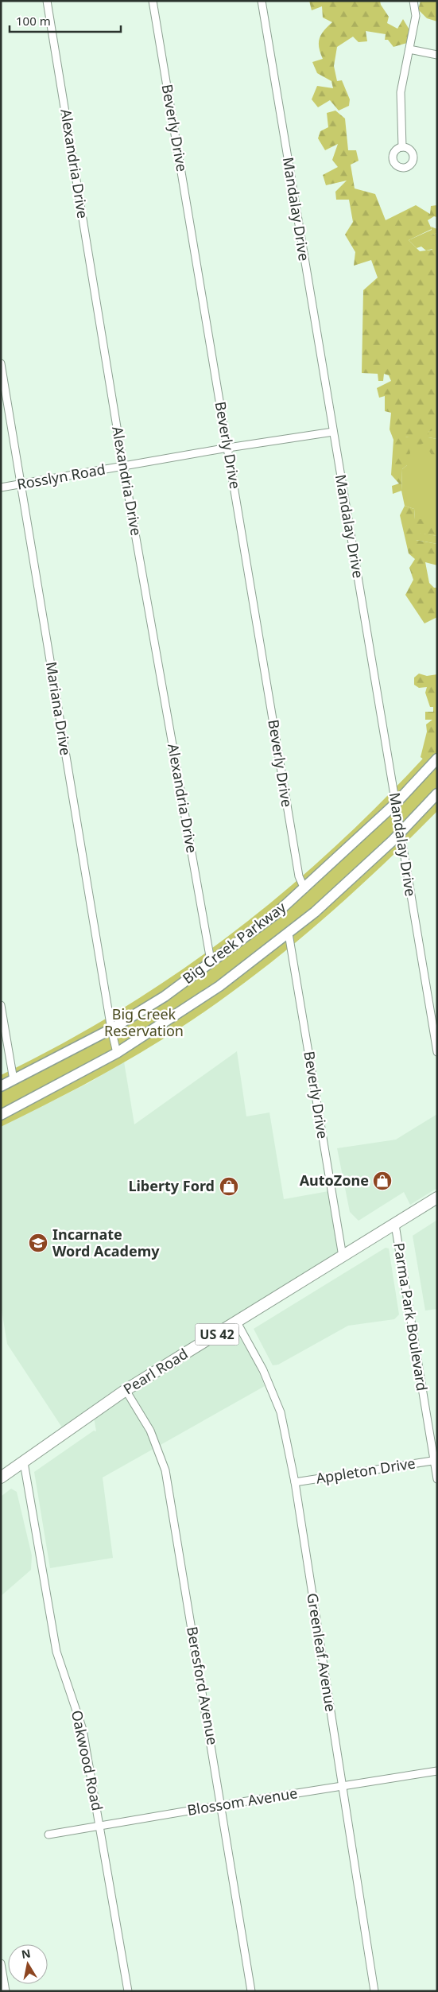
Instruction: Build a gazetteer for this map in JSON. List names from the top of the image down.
{
  "streets": {
    "main road": ["US 42", "Pearl Road"],
    "street": [
      "Beverly Drive",
      "Alexandria Drive",
      "Mandalay Drive",
      "Rosslyn Road",
      "Mariana Drive",
      "Big Creek Parkway",
      "Parma Park Boulevard",
      "Appleton Drive",
      "Greenleaf Avenue",
      "Beresford Avenue",
      "Oakwood Road",
      "Blossom Avenue"
    ]
  },
  "crossings": [
    ["Beverly Drive", "Rosslyn Road"],
    ["Beverly Drive", "Big Creek Parkway"],
    ["Beverly Drive", "Pearl Road"],
    ["Alexandria Drive", "Rosslyn Road"],
    ["Alexandria Drive", "Big Creek Parkway"],
    ["Mandalay Drive", "Rosslyn Road"],
    ["Mandalay Drive", "Big Creek Parkway"],
    ["Rosslyn Road", "Mariana Drive"],
    ["Mariana Drive", "Big Creek Parkway"],
    ["Parma Park Boulevard", "Pearl Road"],
    ["Parma Park Boulevard", "Appleton Drive"],
    ["Pearl Road", "Greenleaf Avenue"],
    ["Pearl Road", "Beresford Avenue"],
    ["Pearl Road", "Oakwood Road"],
    ["Appleton Drive", "Greenleaf Avenue"],
    ["Greenleaf Avenue", "Blossom Avenue"],
    ["Beresford Avenue", "Blossom Avenue"],
    ["Oakwood Road", "Blossom Avenue"]
  ],
  "parks": ["Big Creek Reservation"],
  "places": {
    "shop": ["AutoZone", "Liberty Ford"],
    "school or university": ["Incarnate Word Academy"]
  },
  "scale_bar": "100 m",
  "north": "top"
}
